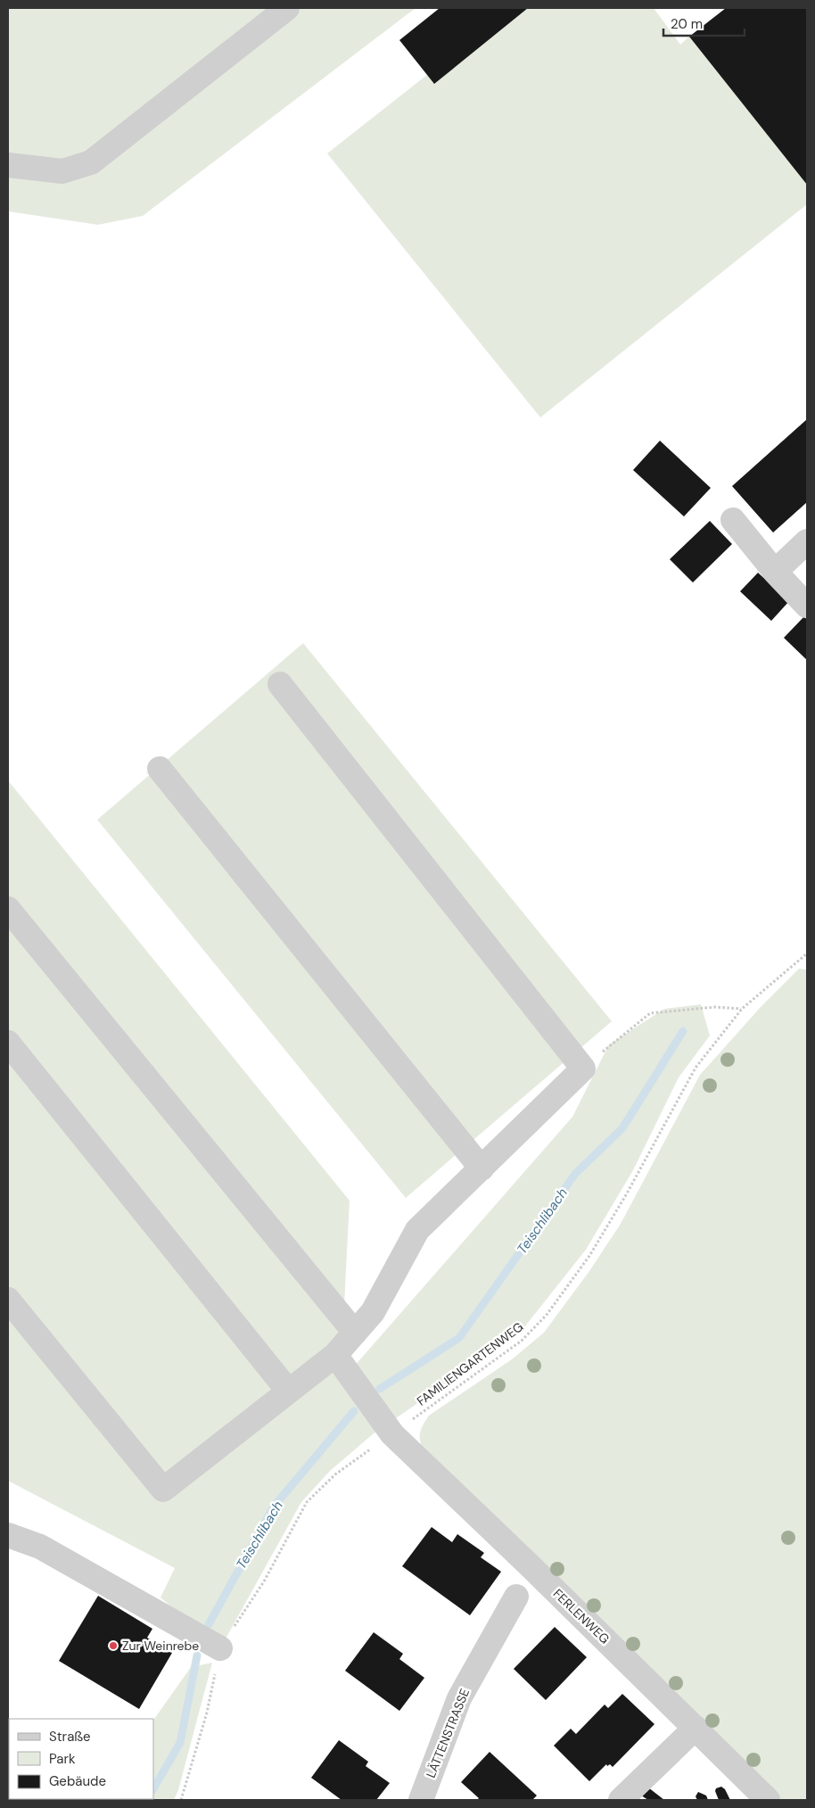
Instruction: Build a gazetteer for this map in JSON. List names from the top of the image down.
{
  "streets": {
    "street": ["FERLENWEG", "LÄTTENSTRASSE"],
    "path": ["FAMILIENGARTENWEG"]
  },
  "crossings": [
    ["FAMILIENGARTENWEG", "FERLENWEG"]
  ],
  "water": ["Teischlibach"],
  "places": ["Zur Weinrebe"],
  "legend": ["Straße", "Park", "Gebäude"],
  "scale_bar": "20 m"
}
